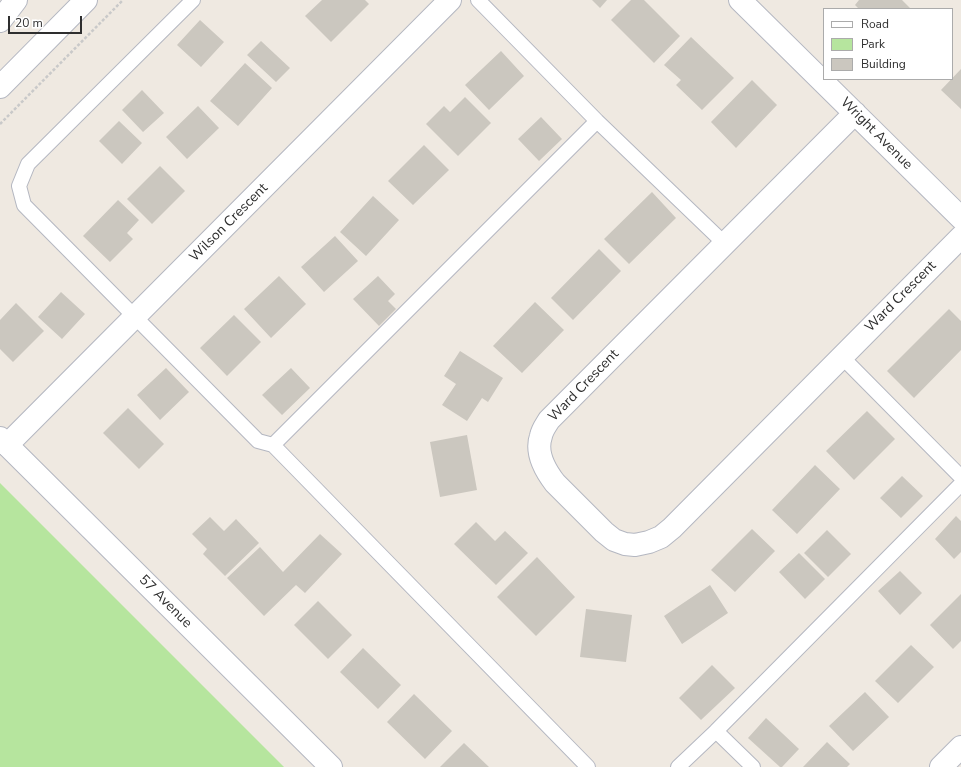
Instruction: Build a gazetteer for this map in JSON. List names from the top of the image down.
{
  "streets": {
    "street": [
      "Wright Avenue",
      "Wilson Crescent",
      "Ward Crescent",
      "57 Avenue"
    ]
  },
  "crossings": [
    ["Wright Avenue", "Ward Crescent"],
    ["Wilson Crescent", "57 Avenue"]
  ],
  "legend": ["Road", "Park", "Building"],
  "scale_bar": "20 m"
}
